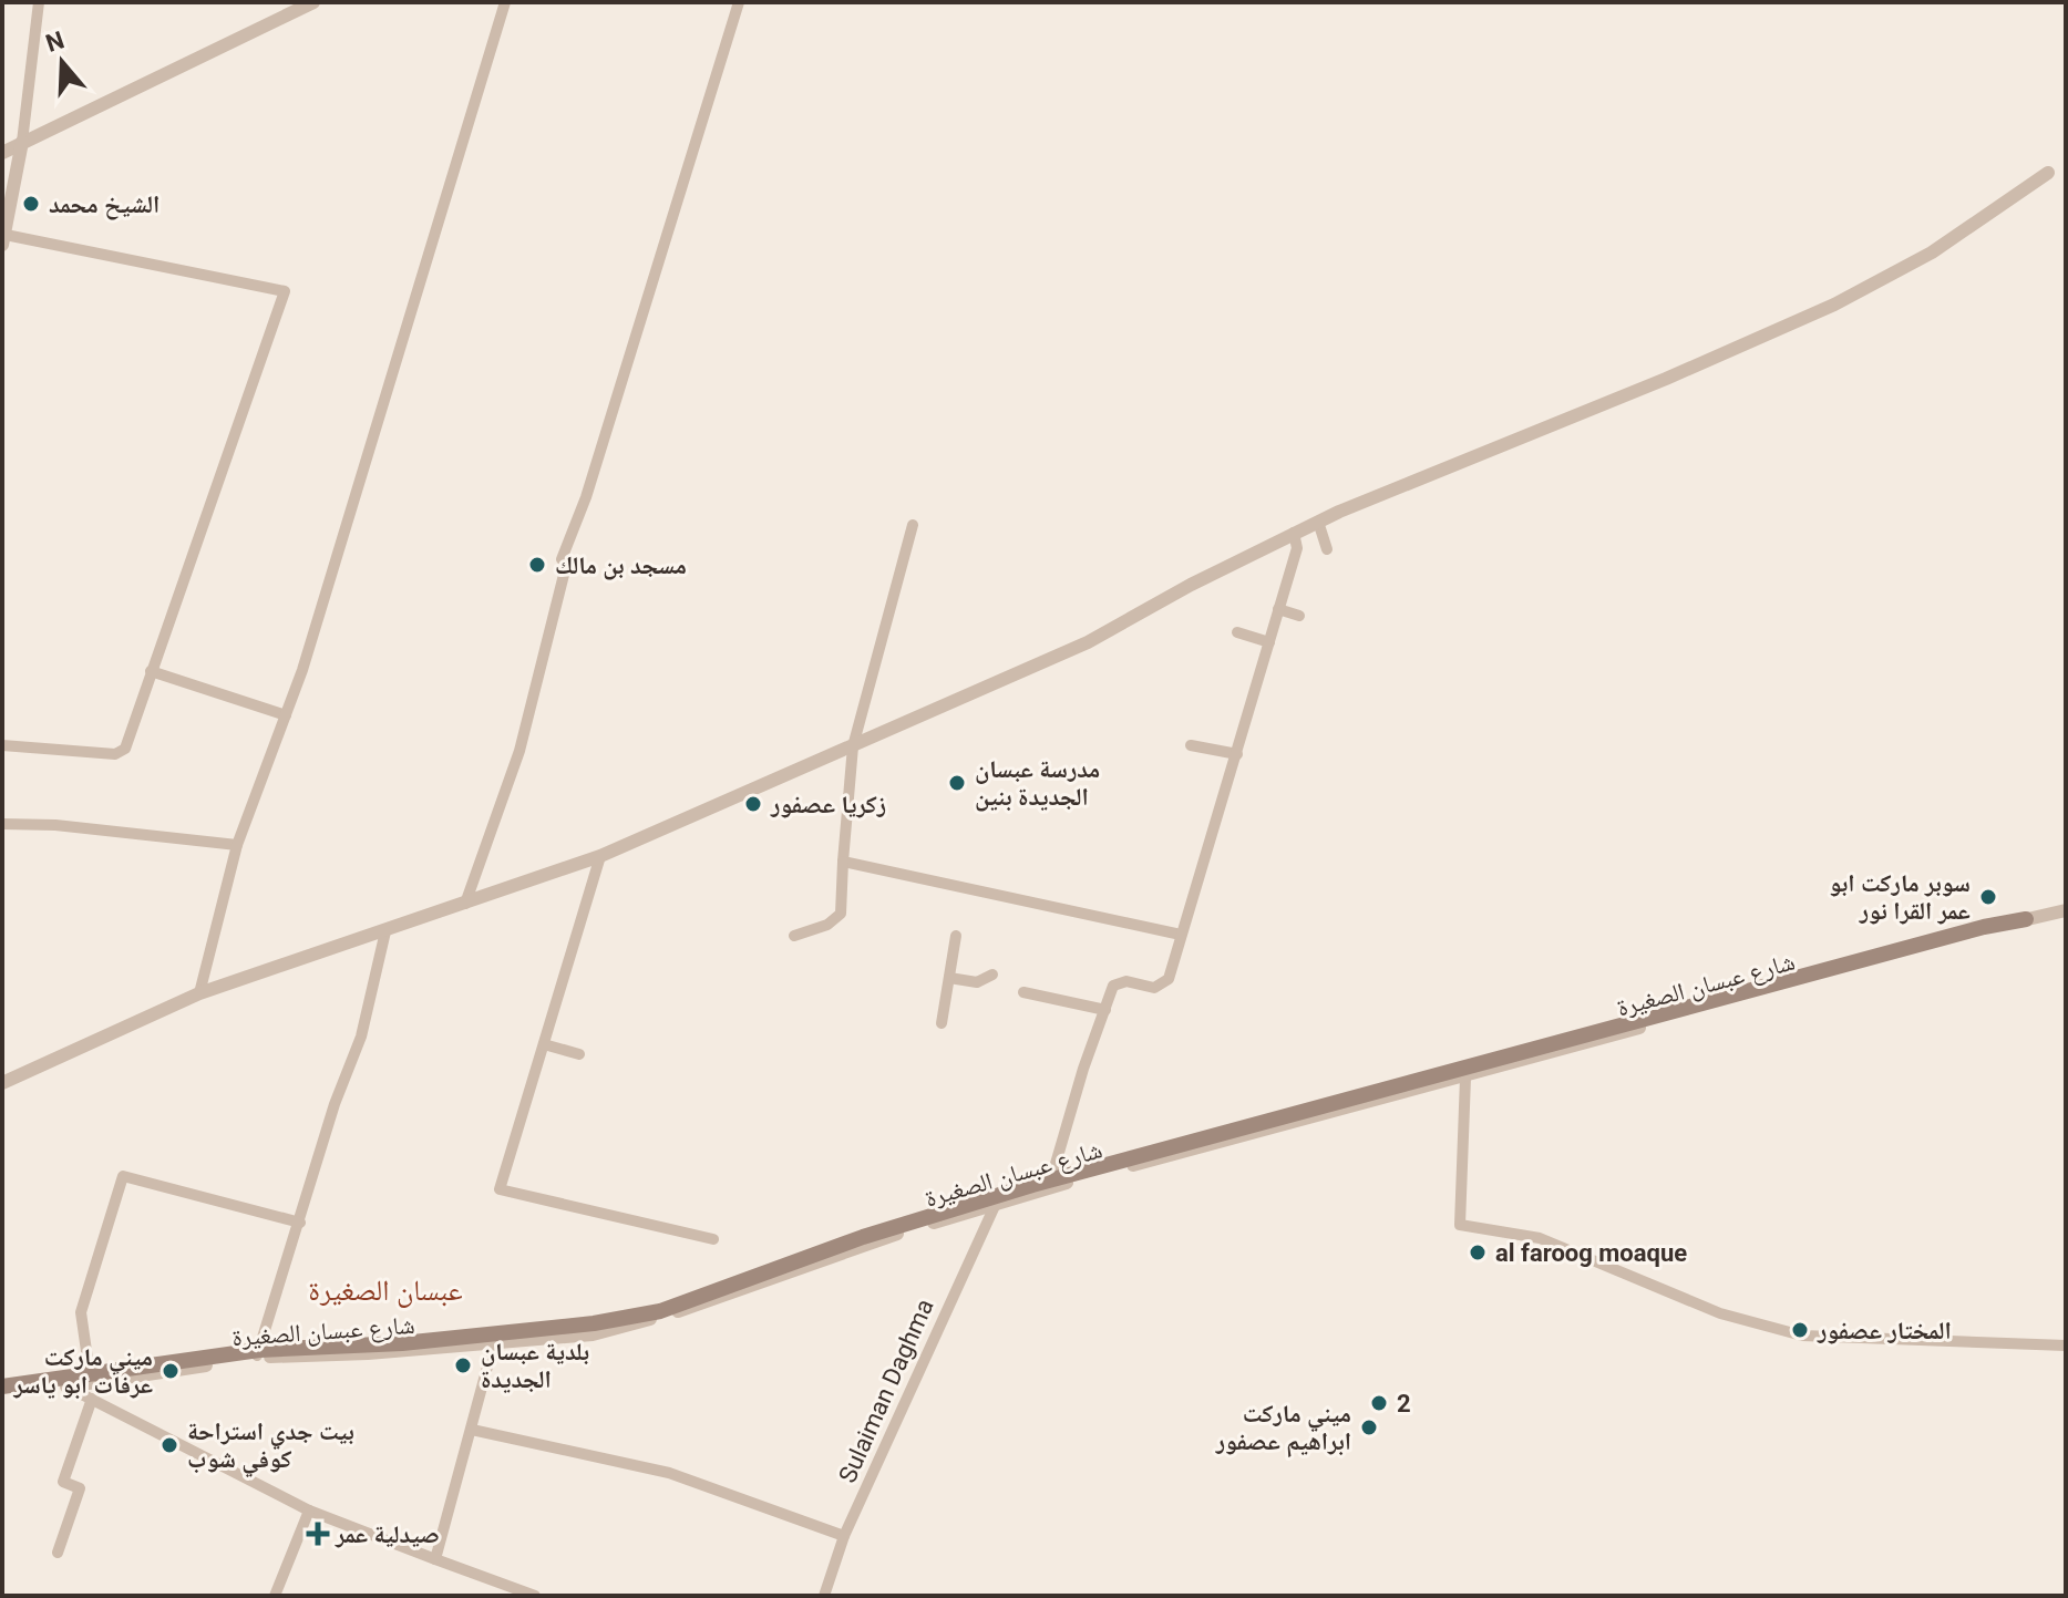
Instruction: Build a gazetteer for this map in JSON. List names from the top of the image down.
{
  "streets": {
    "main road": ["شارع عبسان الصغيرة"],
    "street": ["Sulaiman Daghma"]
  },
  "crossings": [
    ["شارع عبسان الصغيرة", "Sulaiman Daghma"]
  ],
  "districts": ["عبسان الصغيرة"],
  "places": {
    "other": [
      "الشيخ محمد",
      "مسجد بن مالك",
      "مدرسة عبسان الجديدة بنين",
      "زكريا عصفور",
      "سوبر ماركت ابو عمر القرا نور",
      "al faroog moaque",
      "المختار عصفور",
      "بلدية عبسان الجديدة",
      "ميني ماركت عرفات ابو ياسر",
      "2",
      "ميني ماركت ابراهيم عصفور",
      "بيت جدي استراحة كوفي شوب"
    ],
    "health": ["صيدلية عمر"]
  },
  "north": "top"
}
